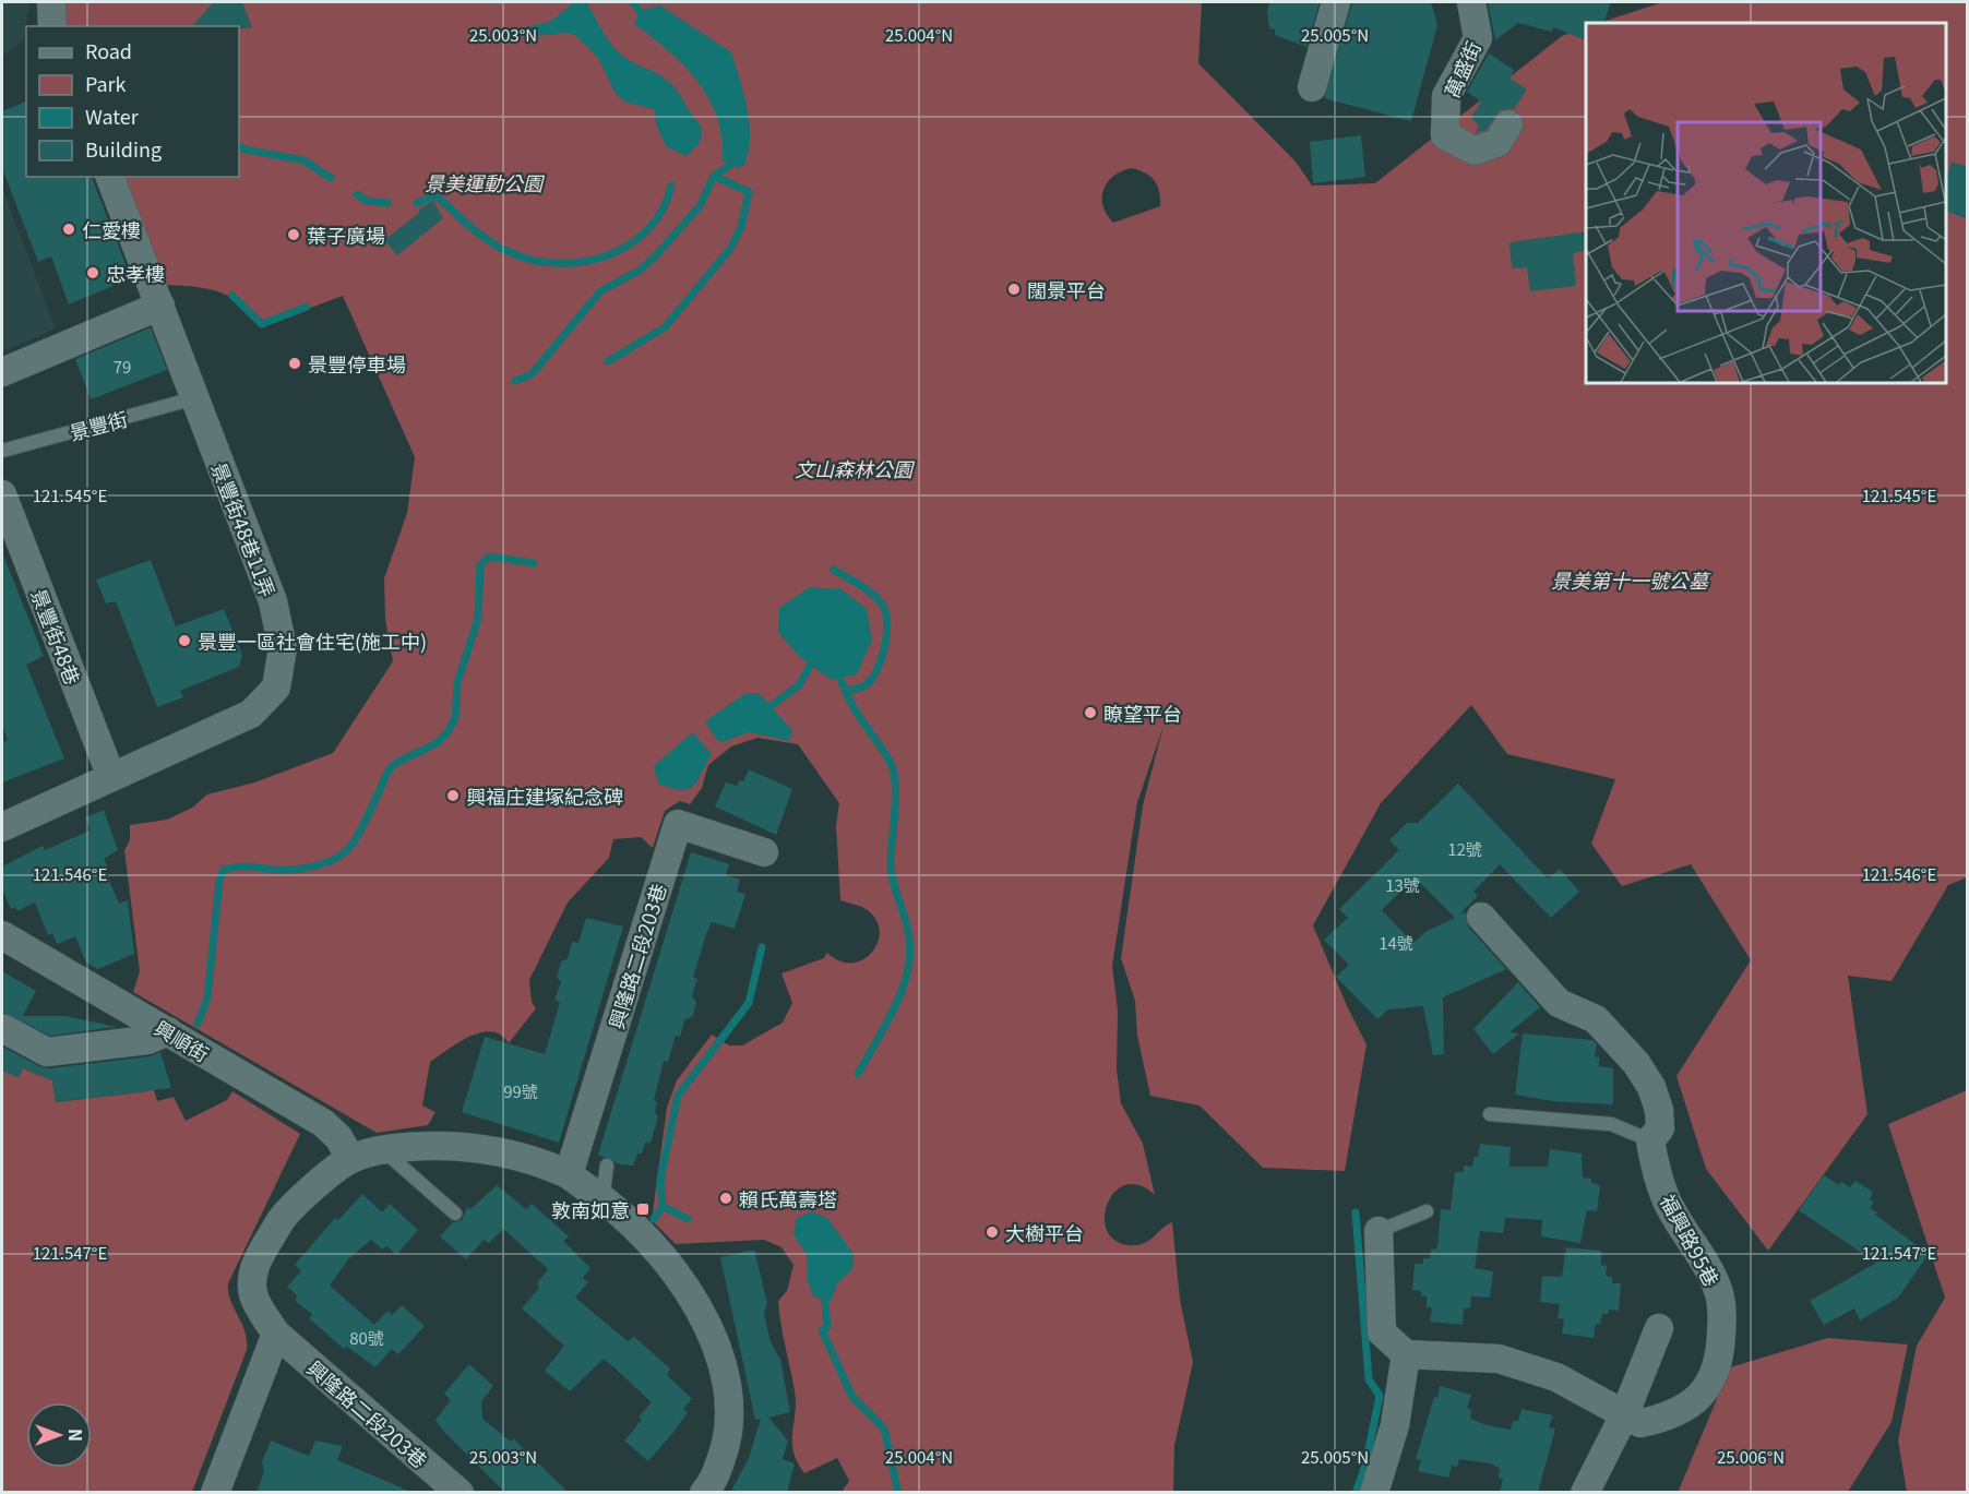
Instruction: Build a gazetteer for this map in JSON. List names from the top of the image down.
{
  "streets": {
    "street": [
      "萬盛街",
      "景豐街48巷11弄",
      "景豐街48巷",
      "興隆路二段203巷",
      "興順街",
      "福興路95巷"
    ],
    "lane": ["景豐街"]
  },
  "crossings": [
    ["景豐街", "景豐街48巷11弄"],
    ["景豐街48巷11弄", "景豐街48巷"],
    ["興隆路二段203巷", "興順街"]
  ],
  "parks": ["景美運動公園", "文山森林公園", "景美第十一號公墓"],
  "places": {
    "other": [
      "仁愛樓",
      "葉子廣場",
      "忠孝樓",
      "闊景平台",
      "景豐停車場",
      "景豐一區社會住宅(施工中)",
      "瞭望平台",
      "興福庄建塚紀念碑",
      "賴氏萬壽塔",
      "大樹平台"
    ],
    "transit": ["敦南如意"]
  },
  "house_numbers": [
    "79",
    "12號",
    "13號",
    "14號",
    "99號",
    "80號"
  ],
  "legend": [
    "Road",
    "Park",
    "Water",
    "Building"
  ],
  "north": "right",
  "coordinates": [
    "25.003°N",
    "25.004°N",
    "25.005°N",
    "121.545°E",
    "121.546°E",
    "121.547°E",
    "25.006°N"
  ]
}
